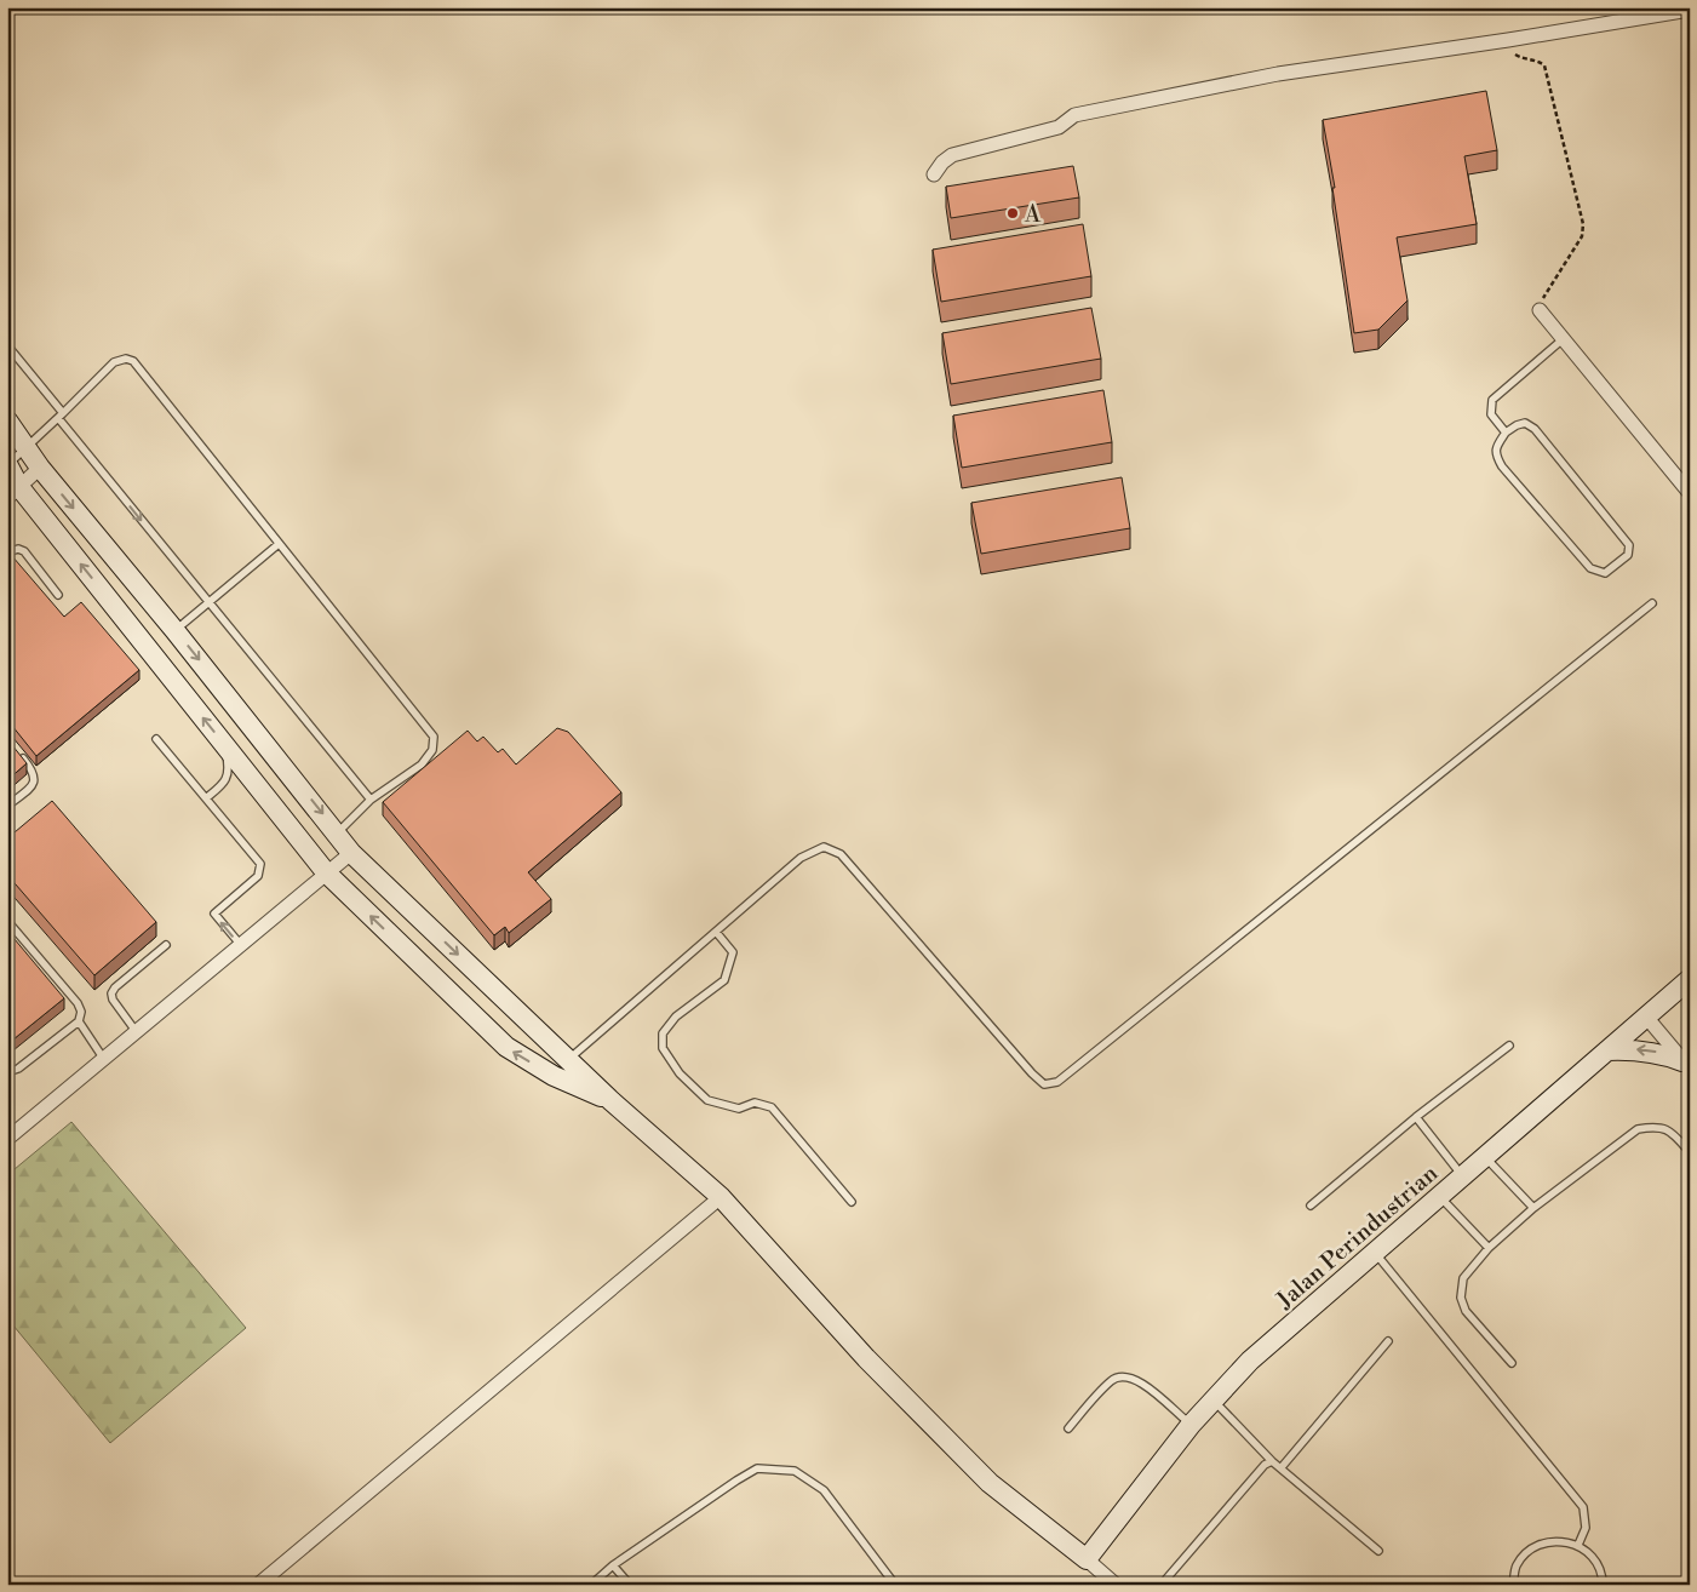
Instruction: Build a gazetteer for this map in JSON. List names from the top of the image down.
{
  "streets": {
    "main road": ["Jalan Perindustrian"]
  },
  "places": ["A"]
}
